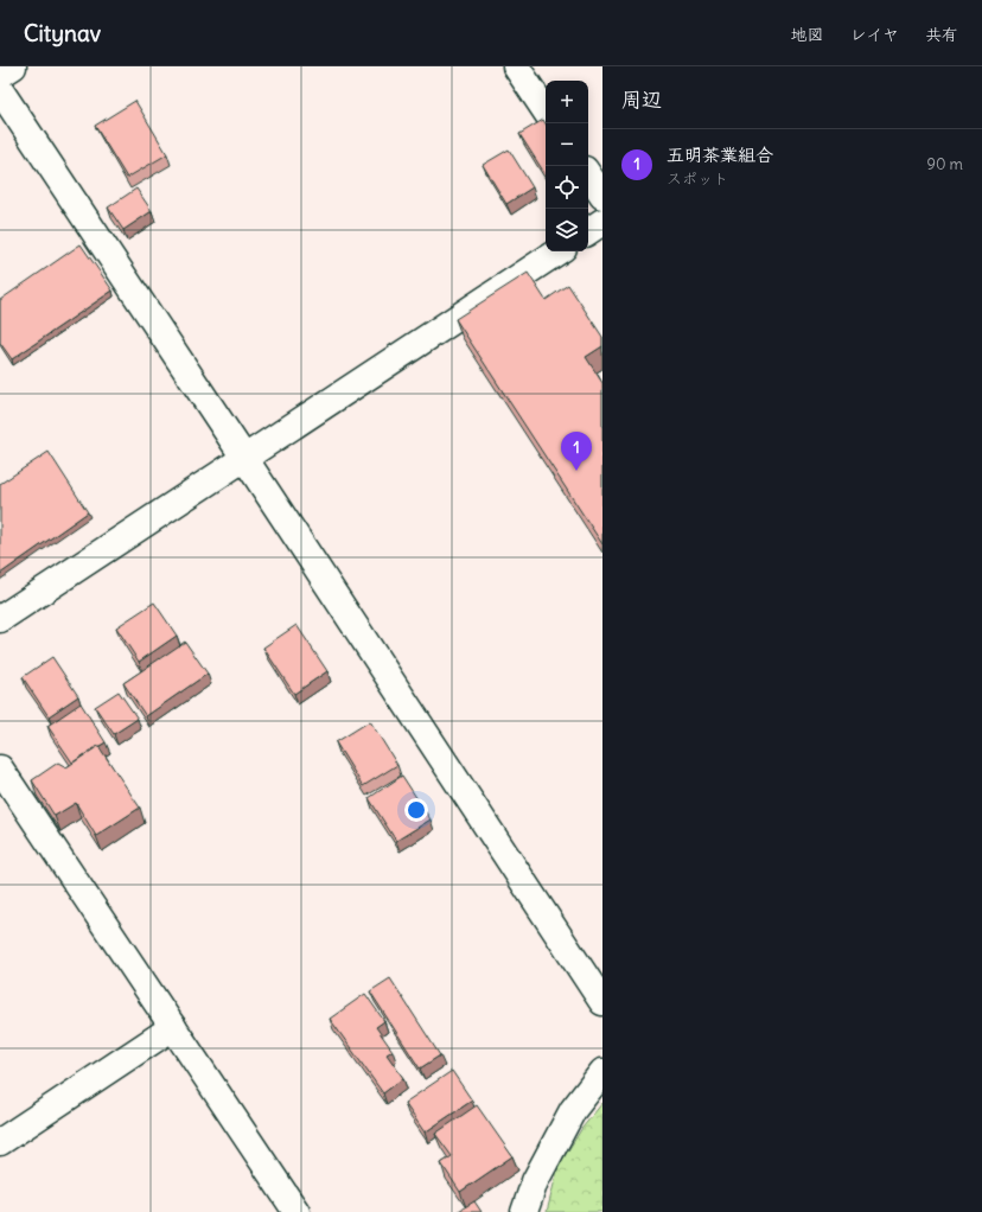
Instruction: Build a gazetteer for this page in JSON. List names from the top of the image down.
{
  "page": {
    "header": "Citynav",
    "nav": ["地図", "レイヤ", "共有"],
    "heading": "周辺",
    "map_buttons": ["+", "−"],
    "list": [
      {
        "mark": "1",
        "name": "五明茶業組合",
        "note": "スポット",
        "value": "90 m"
      }
    ],
    "pins": "1"
  }
}
